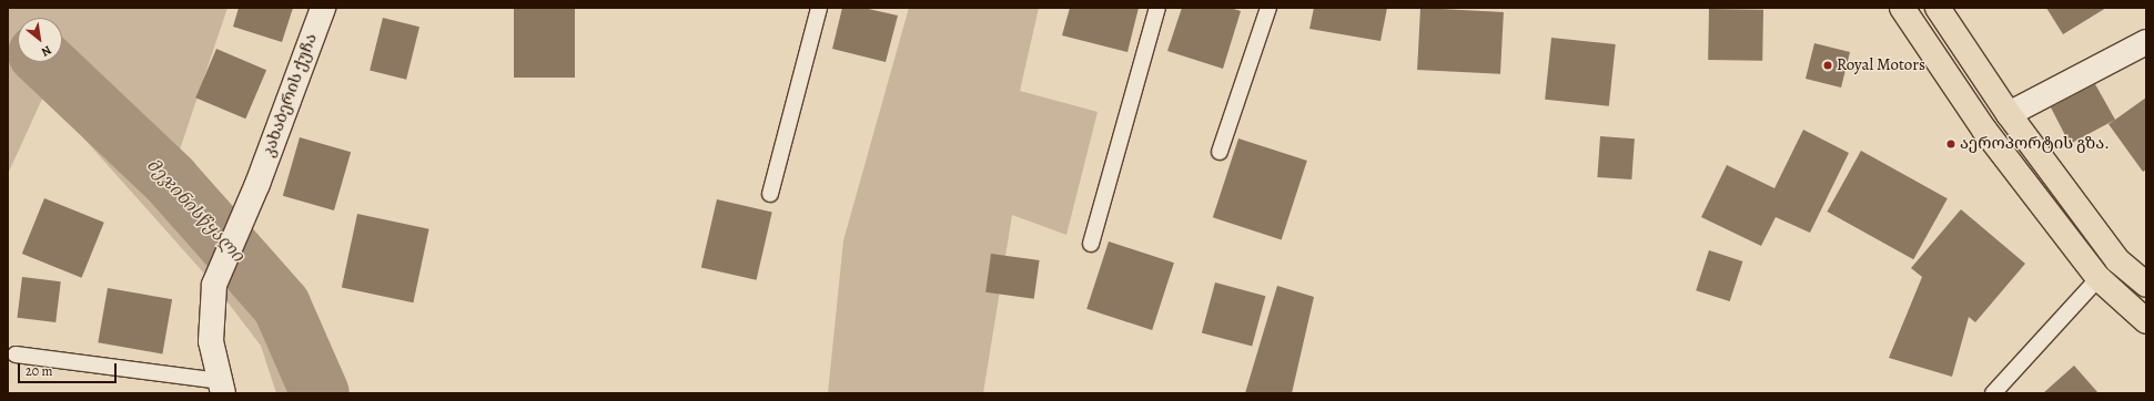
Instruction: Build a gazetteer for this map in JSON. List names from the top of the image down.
{
  "streets": {
    "street": ["კახაბერის ქუჩა"]
  },
  "water": ["მეჯინისწყალი"],
  "places": ["Royal Motors", "აეროპორტის გზა."],
  "scale_bar": "20 m",
  "north": "bottom right"
}
